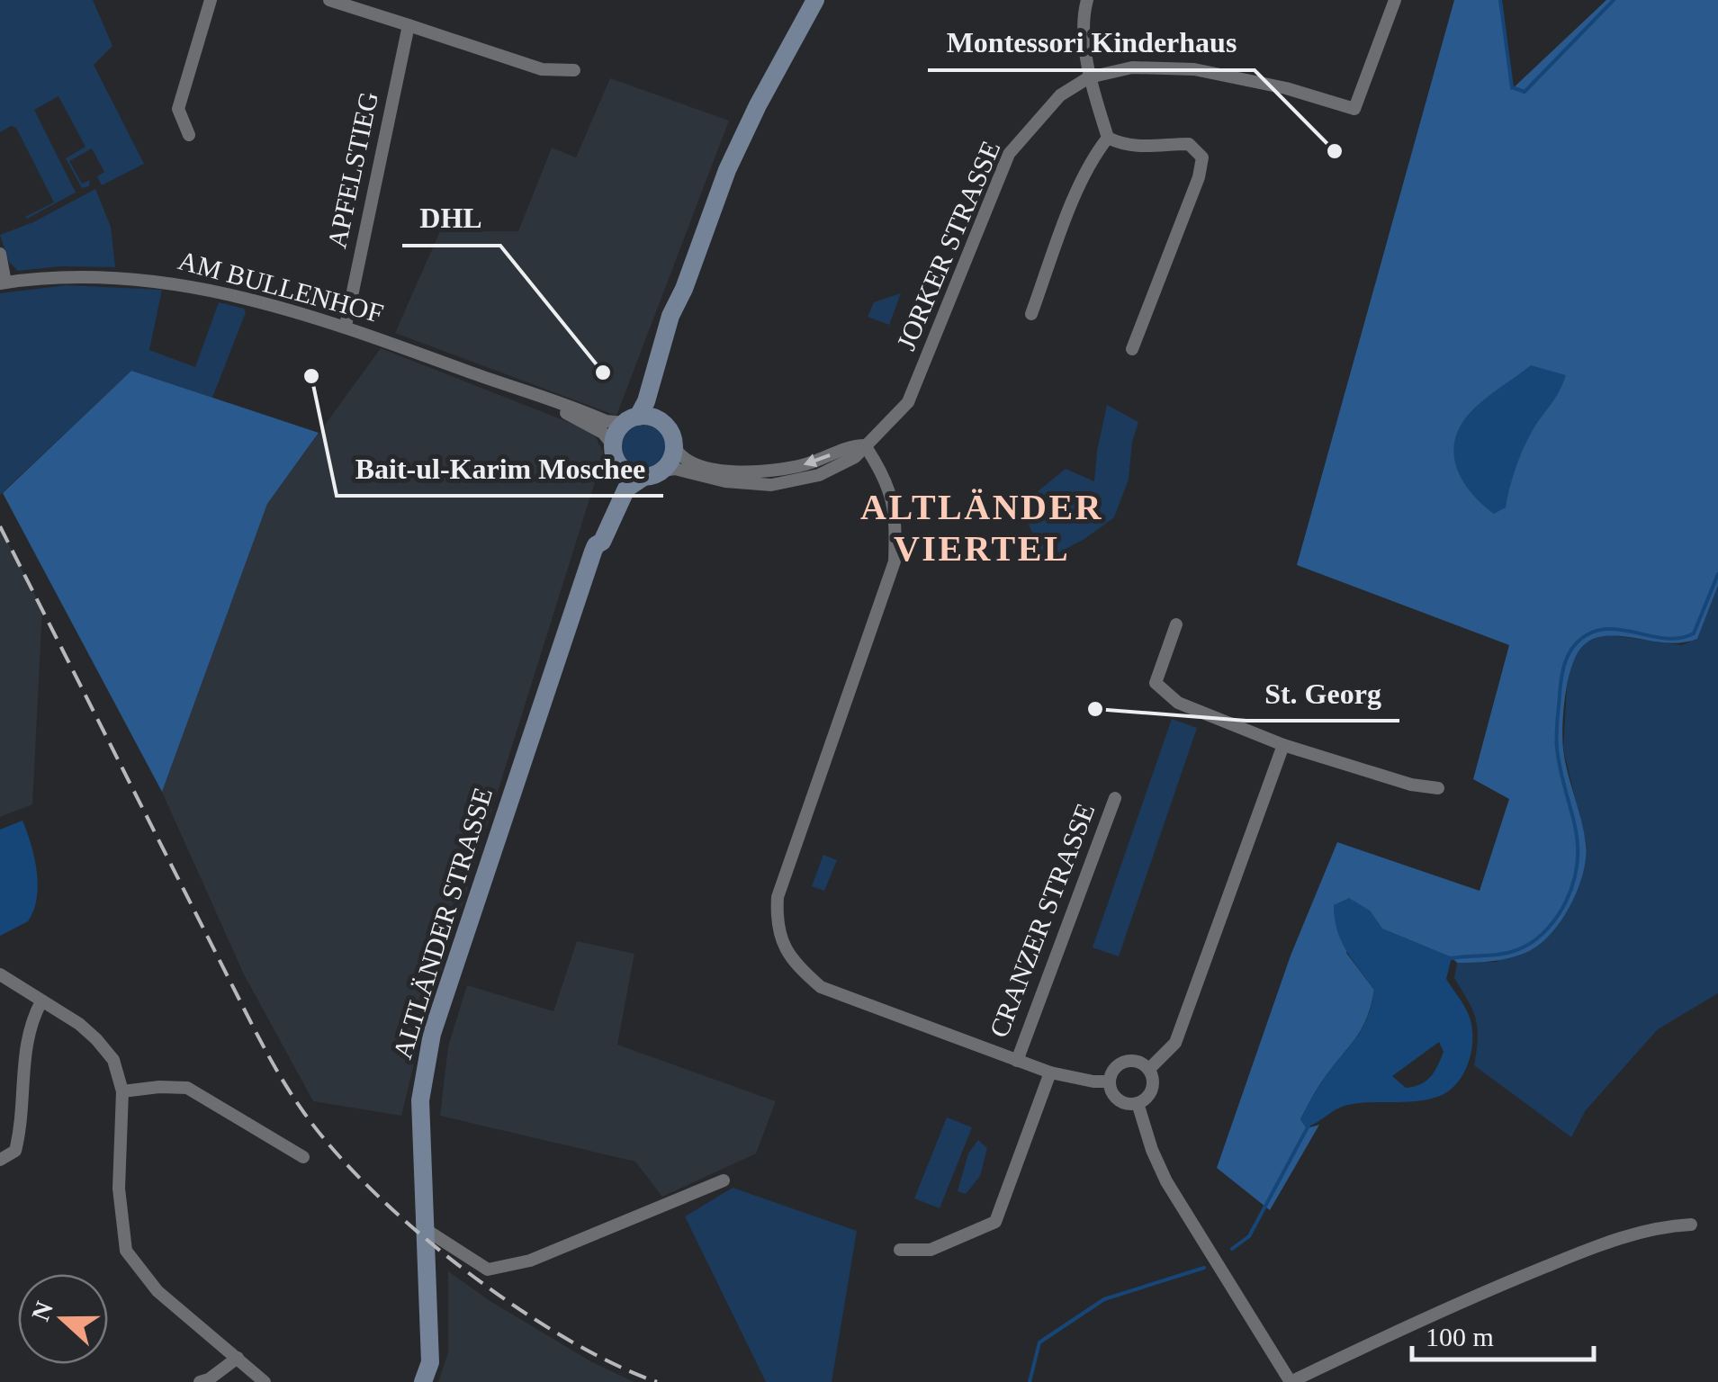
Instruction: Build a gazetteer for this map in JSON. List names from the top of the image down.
{
  "streets": {
    "main road": ["ALTLÄNDER STRASSE"],
    "street": [
      "APFELSTIEG",
      "JORKER STRASSE",
      "AM BULLENHOF",
      "CRANZER STRASSE"
    ]
  },
  "crossings": [
    ["APFELSTIEG", "AM BULLENHOF"],
    ["JORKER STRASSE", "AM BULLENHOF"],
    ["JORKER STRASSE", "ALTLÄNDER STRASSE"],
    ["AM BULLENHOF", "ALTLÄNDER STRASSE"]
  ],
  "districts": ["ALTLÄNDER VIERTEL"],
  "places": [
    "Montessori Kinderhaus",
    "DHL",
    "Bait-ul-Karim Moschee",
    "St. Georg"
  ],
  "scale_bar": "100 m",
  "north": "left"
}
